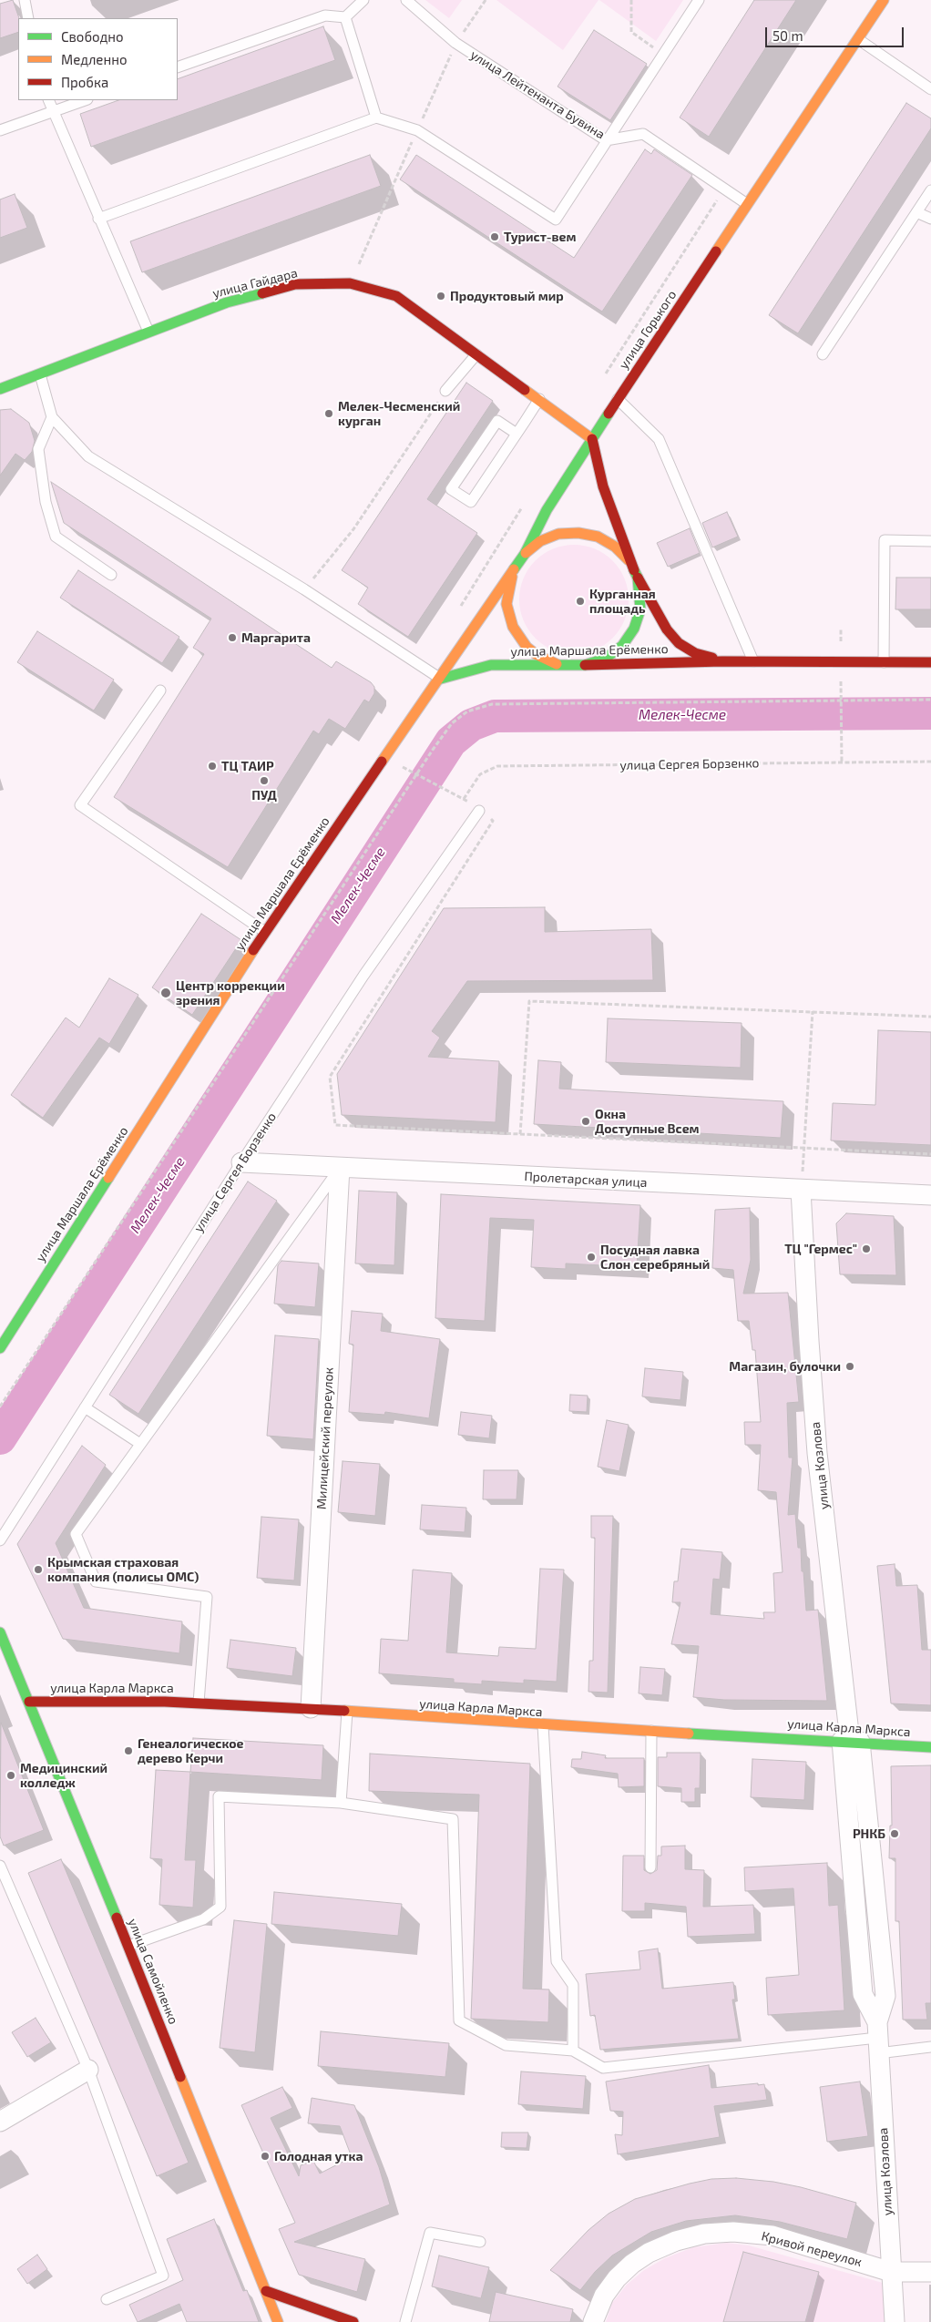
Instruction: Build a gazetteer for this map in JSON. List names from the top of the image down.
{
  "streets": {
    "main road": [
      "улица Гайдара",
      "улица Горького",
      "улица Маршала Ерёменко",
      "улица Карла Маркса",
      "улица Самойленко"
    ],
    "street": [
      "Пролетарская улица",
      "Милицейский переулок",
      "улица Козлова",
      "Кривой переулок"
    ],
    "lane": ["улица Лейтенанта Бувина", "улица Сергея Борзенко"]
  },
  "crossings": [
    ["улица Лейтенанта Бувина", "улица Горького"],
    ["улица Гайдара", "улица Горького"],
    ["улица Гайдара", "улица Маршала Ерёменко"],
    ["улица Горького", "улица Маршала Ерёменко"],
    ["улица Сергея Борзенко", "Пролетарская улица"],
    ["Пролетарская улица", "Милицейский переулок"],
    ["Пролетарская улица", "улица Козлова"],
    ["Милицейский переулок", "улица Карла Маркса"],
    ["улица Козлова", "улица Карла Маркса"],
    ["улица Козлова", "Кривой переулок"],
    ["улица Карла Маркса", "улица Самойленко"]
  ],
  "water": ["Мелек-Чесме"],
  "places": [
    "Турист-вем",
    "Продуктовый мир",
    "Мелек-Чесменский курган",
    "Курганная площадь",
    "Маргарита",
    "ТЦ ТАИР",
    "ПУД",
    "Центр коррекции зрения",
    "Окна Доступные Всем",
    "ТЦ \"Гермес\"",
    "Посудная лавка Слон серебряный",
    "Магазин, булочки",
    "Крымская страховая компания (полисы ОМС)",
    "Генеалогическое дерево Керчи",
    "Медицинский колледж",
    "РНКБ",
    "Голодная утка"
  ],
  "legend": ["Свободно", "Медленно", "Пробка"],
  "scale_bar": "50 m"
}
